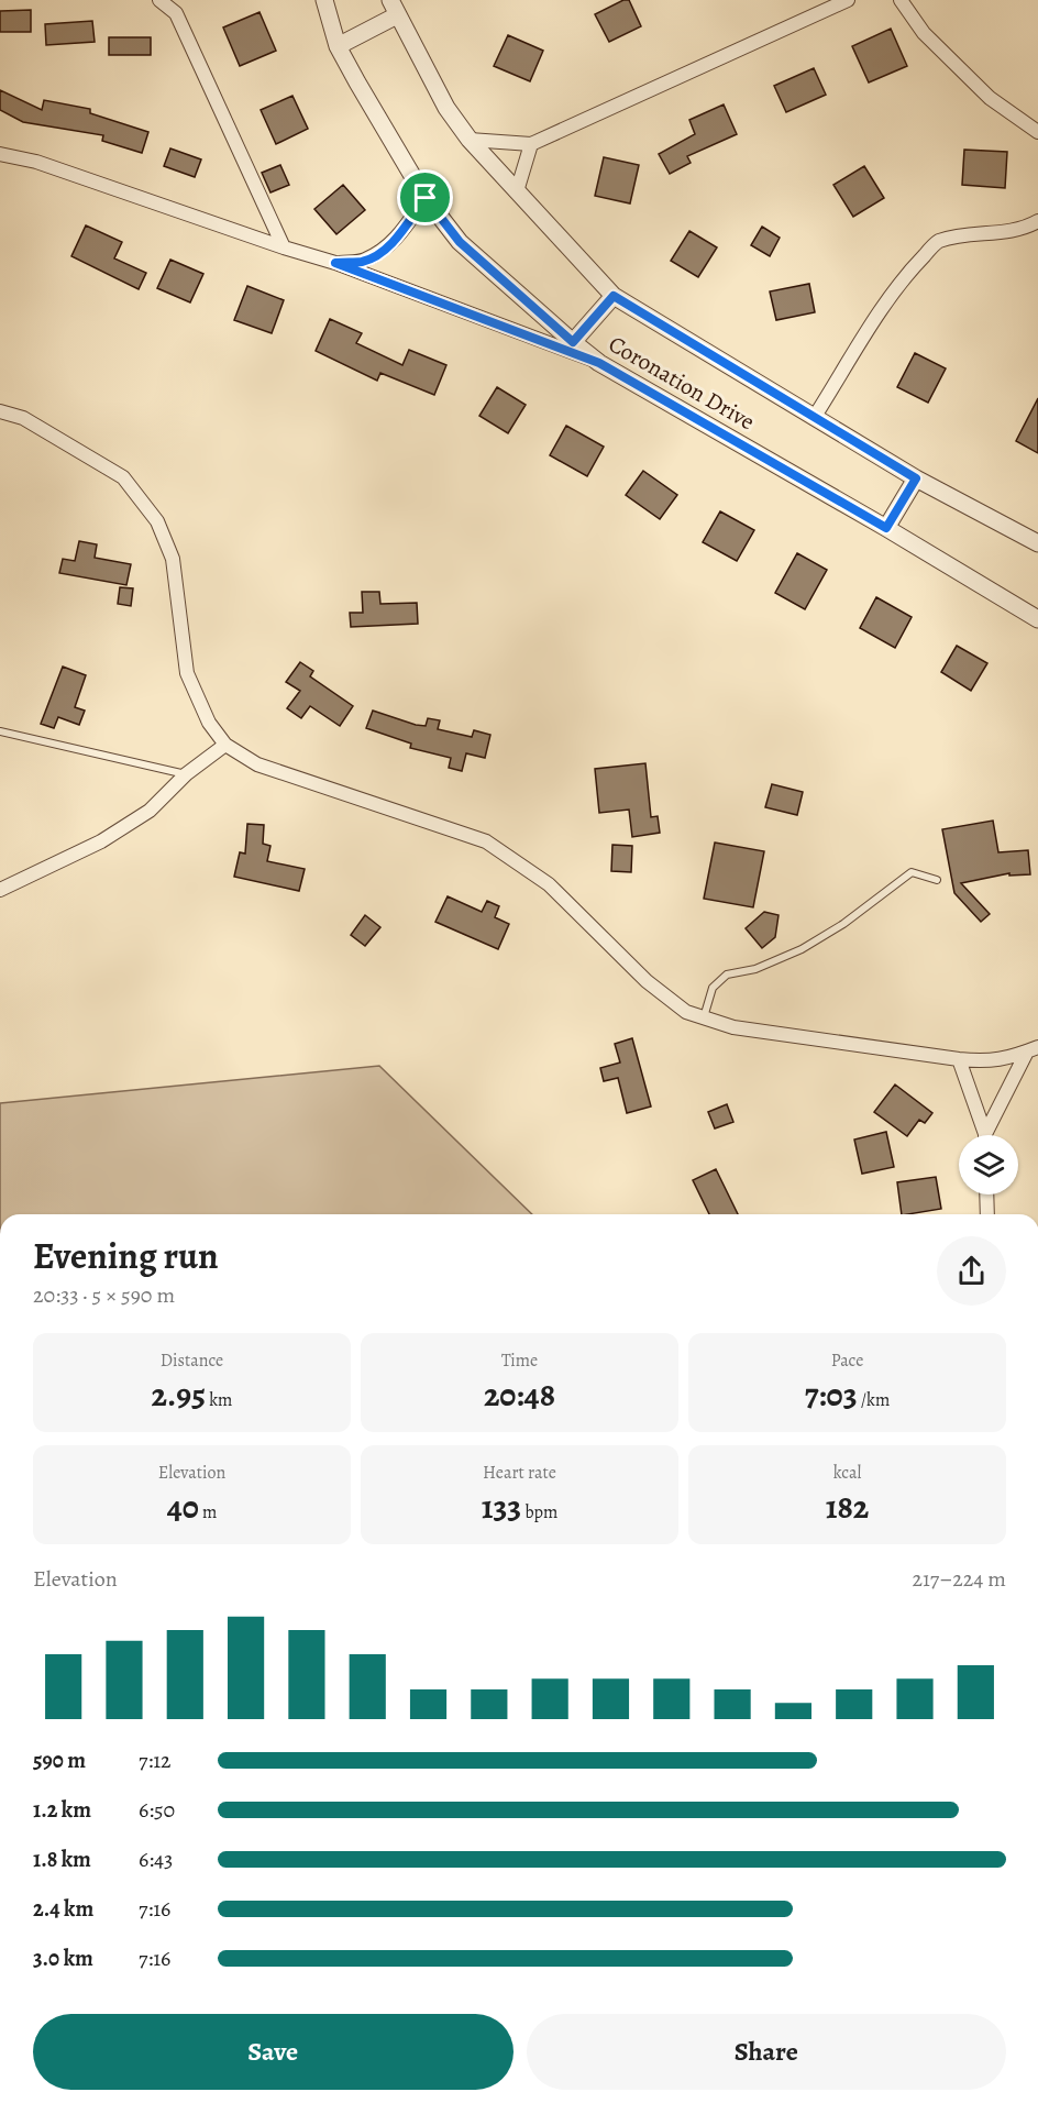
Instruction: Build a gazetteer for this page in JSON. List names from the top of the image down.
{
  "streets": {
    "street": ["Coronation Drive"]
  },
  "page": {
    "heading": ["Evening run", "20:33 · 5 × 590 m"],
    "stats": [
      ["Distance", "2.95 km"],
      ["Time", "20:48"],
      ["Pace", "7:03 /km"],
      ["Elevation", "40 m"],
      ["Heart rate", "133 bpm"],
      ["kcal", "182"]
    ],
    "chart": ["Elevation", "217–224 m"],
    "list": [
      {
        "name": "590 m",
        "note": "7:12"
      },
      {
        "name": "1.2 km",
        "note": "6:50"
      },
      {
        "name": "1.8 km",
        "note": "6:43"
      },
      {
        "name": "2.4 km",
        "note": "7:16"
      },
      {
        "name": "3.0 km",
        "note": "7:16"
      }
    ],
    "buttons": ["Save", "Share"]
  }
}
